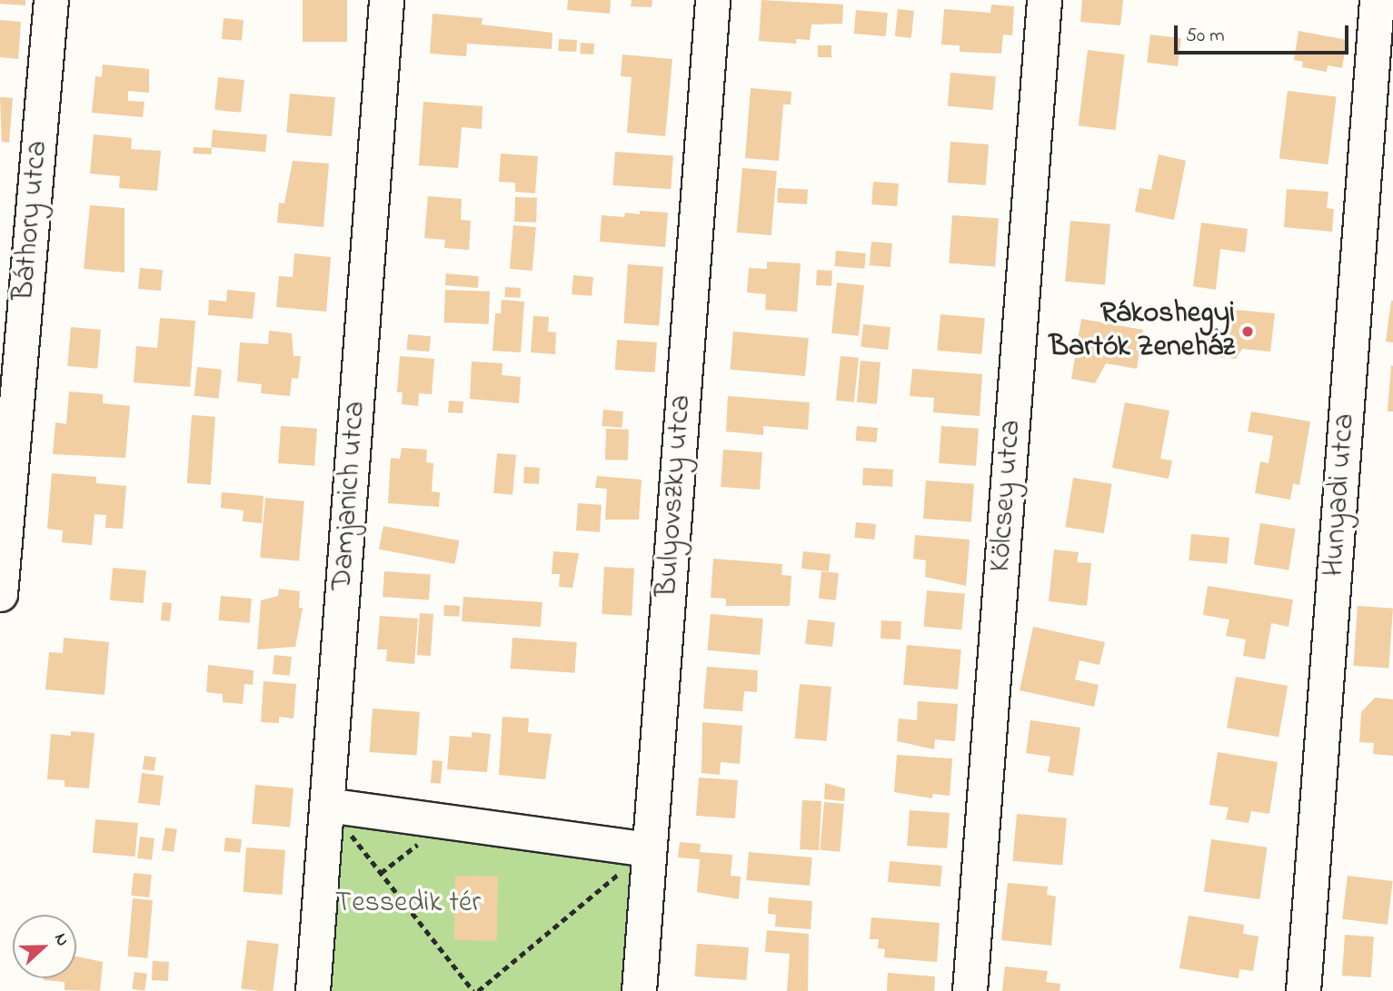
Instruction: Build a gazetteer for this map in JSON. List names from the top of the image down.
{
  "streets": {
    "street": [
      "Báthory utca",
      "Hunyadi utca",
      "Damjanich utca",
      "Bulyovszky utca",
      "Kölcsey utca"
    ]
  },
  "parks": ["Tessedik tér"],
  "places": ["Rákoshegyi Bartók Zeneház"],
  "scale_bar": "50 m",
  "north": "right"
}
